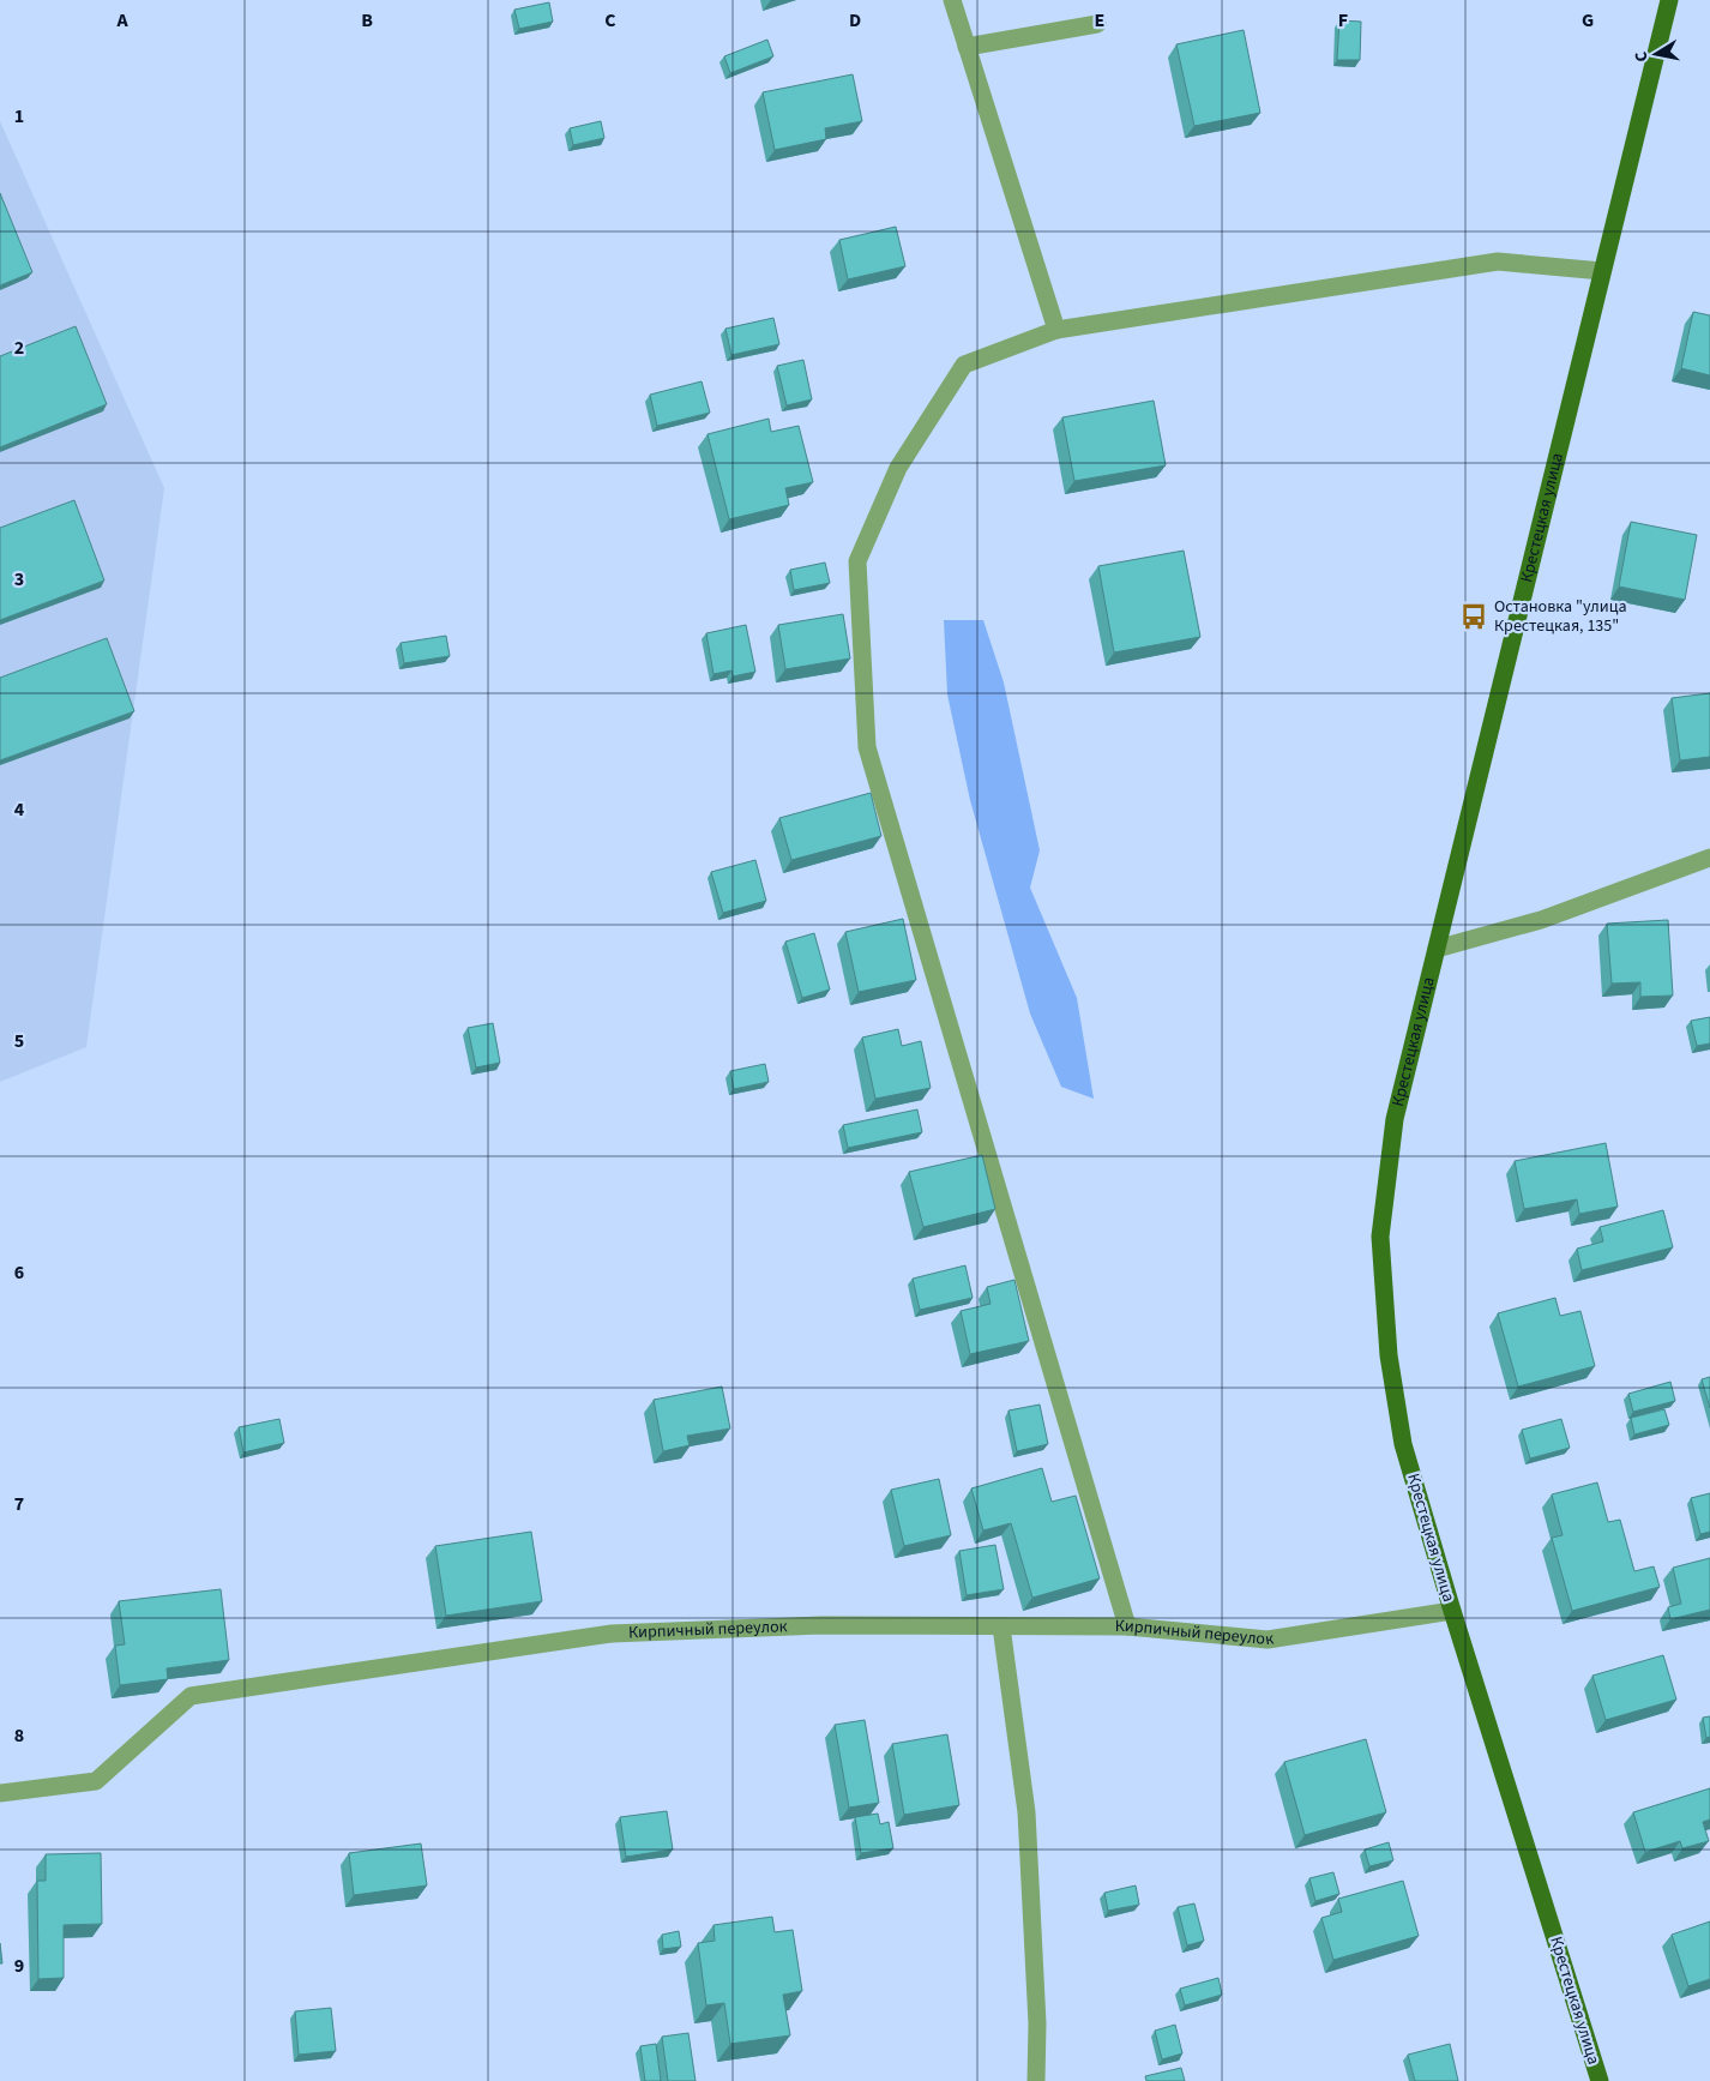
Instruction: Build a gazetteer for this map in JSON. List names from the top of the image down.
{
  "streets": {
    "main road": ["Крестецкая улица"],
    "street": ["Кирпичный переулок"]
  },
  "crossings": [
    ["Крестецкая улица", "Кирпичный переулок"]
  ],
  "places": {
    "bus stop": ["Остановка \"улица Крестецкая, 135\""]
  },
  "north": "left",
  "grid": {
    "columns": [
      "A",
      "B",
      "C",
      "D",
      "E",
      "F",
      "G"
    ],
    "rows": [
      "1",
      "2",
      "3",
      "4",
      "5",
      "6",
      "7",
      "8",
      "9"
    ]
  }
}
